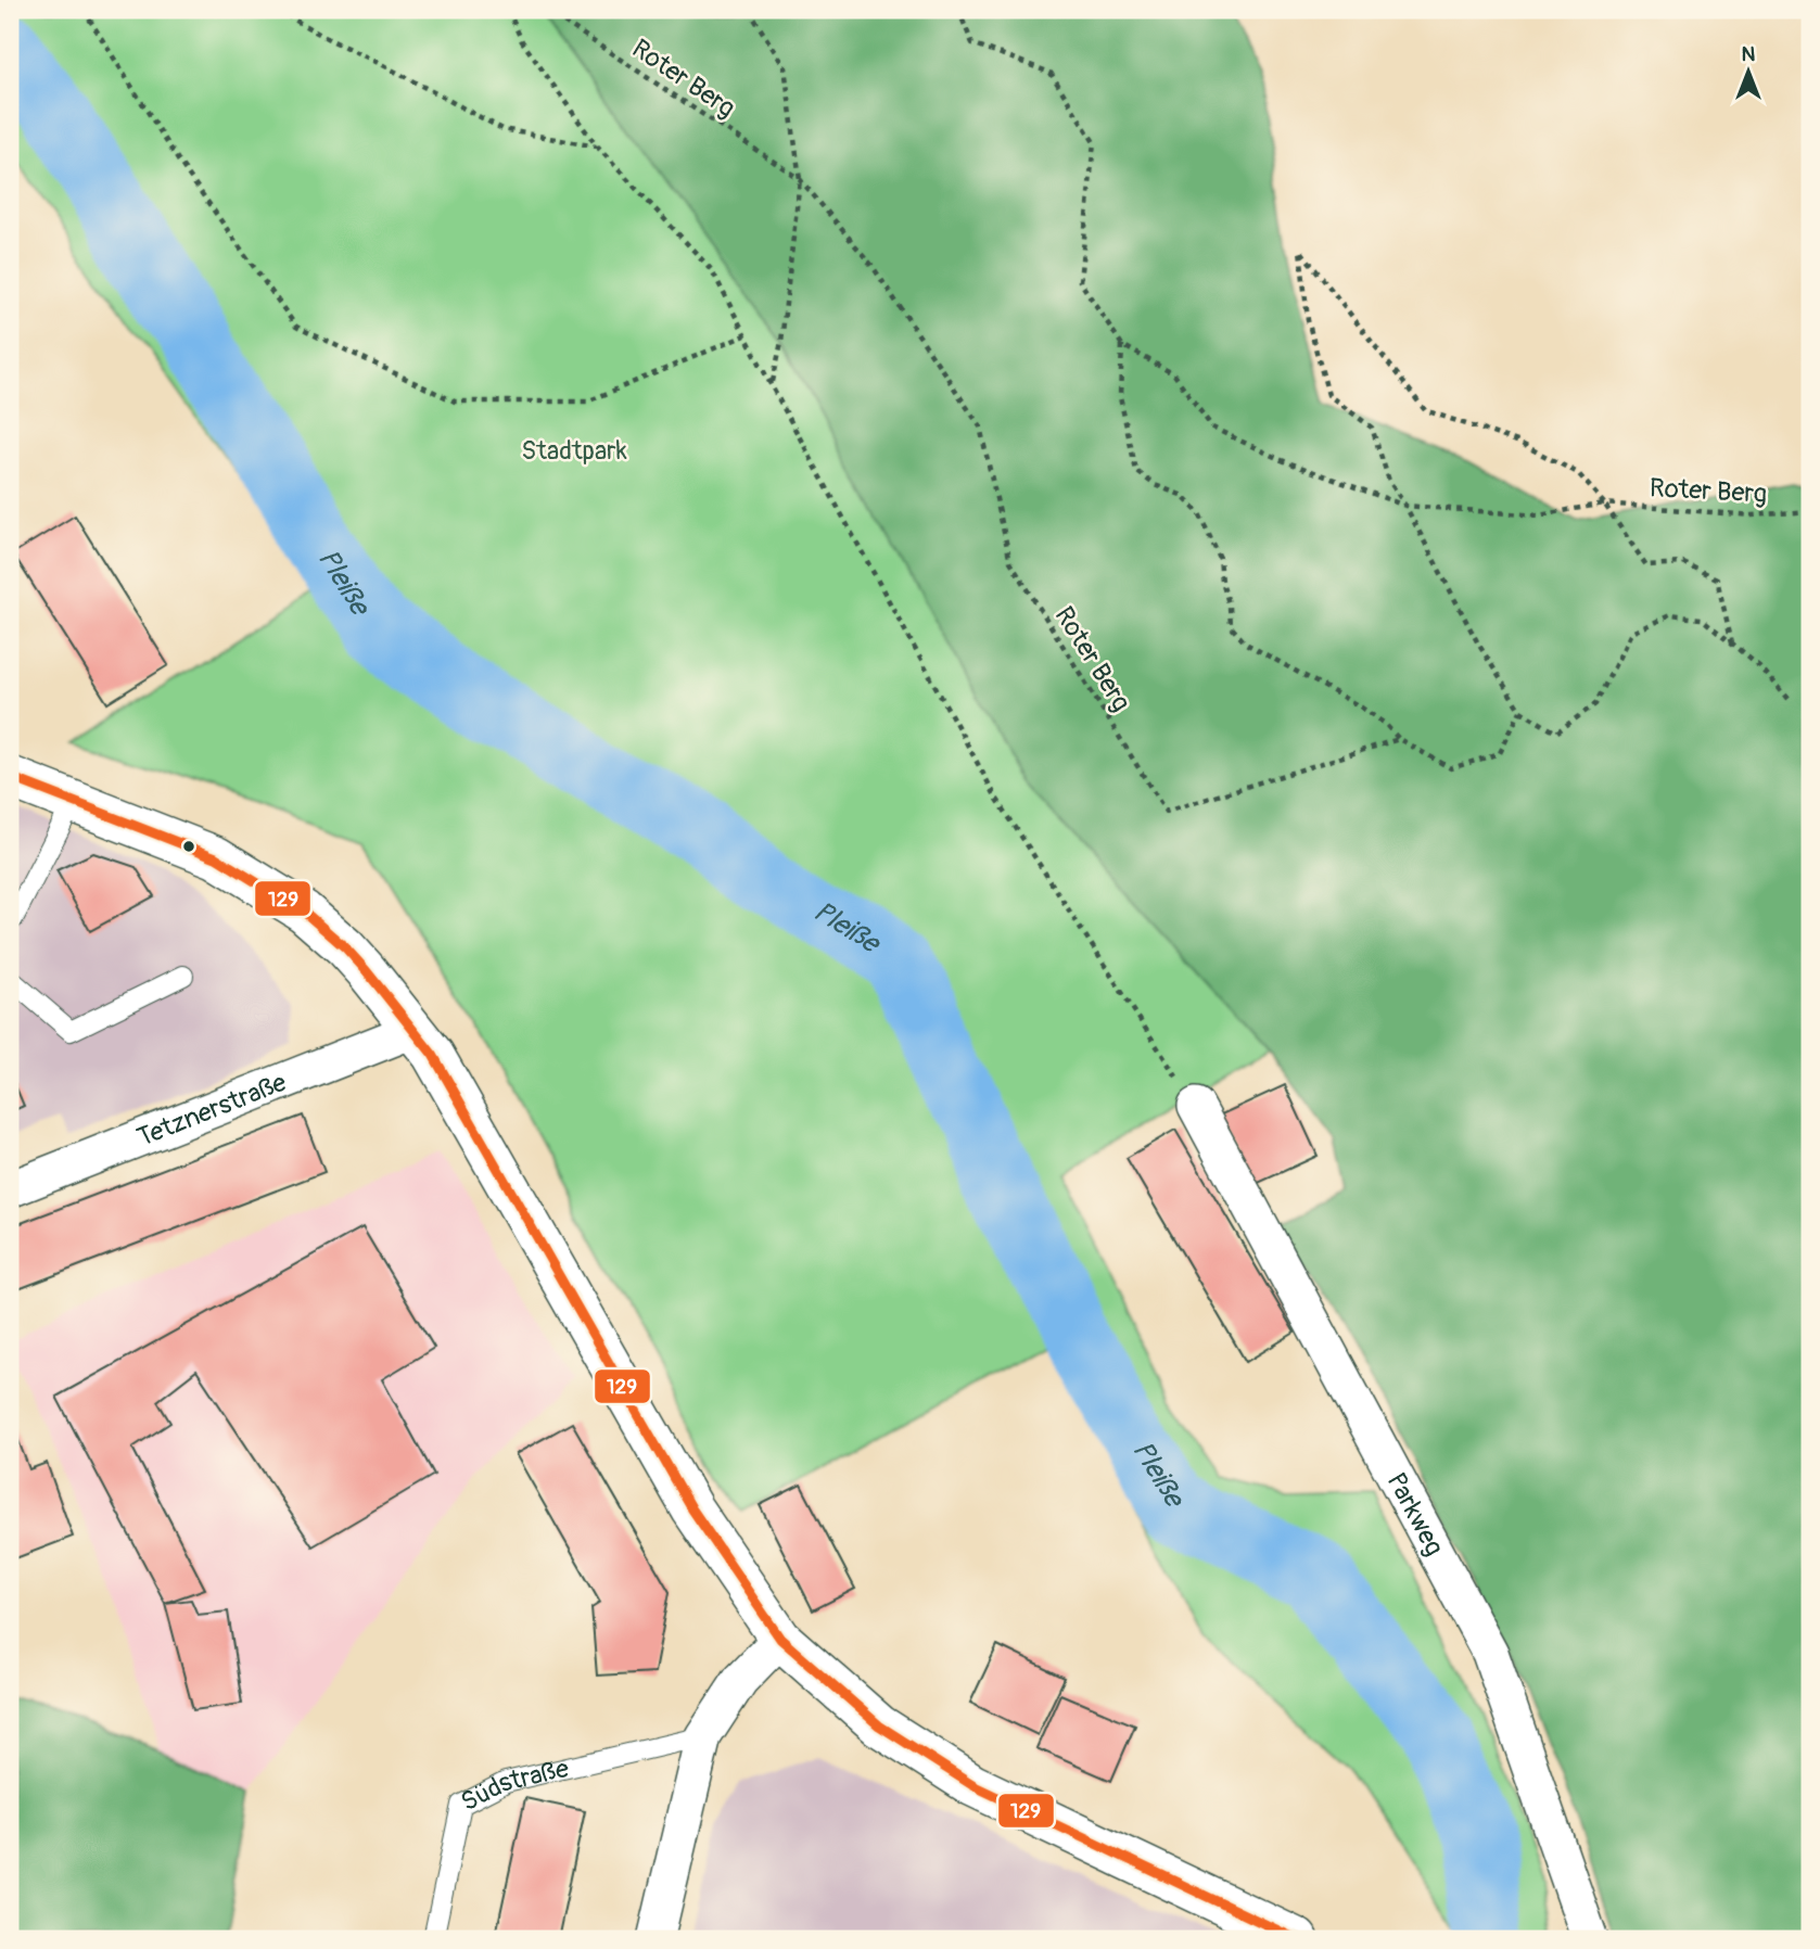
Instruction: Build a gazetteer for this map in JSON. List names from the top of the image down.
{
  "streets": {
    "street": ["Tetznerstraße", "Parkweg"],
    "lane": ["Südstraße"],
    "path": ["Roter Berg"]
  },
  "water": ["Pleiße"],
  "parks": ["Stadtpark"],
  "lines": ["transit line 129"],
  "north": "top"
}
